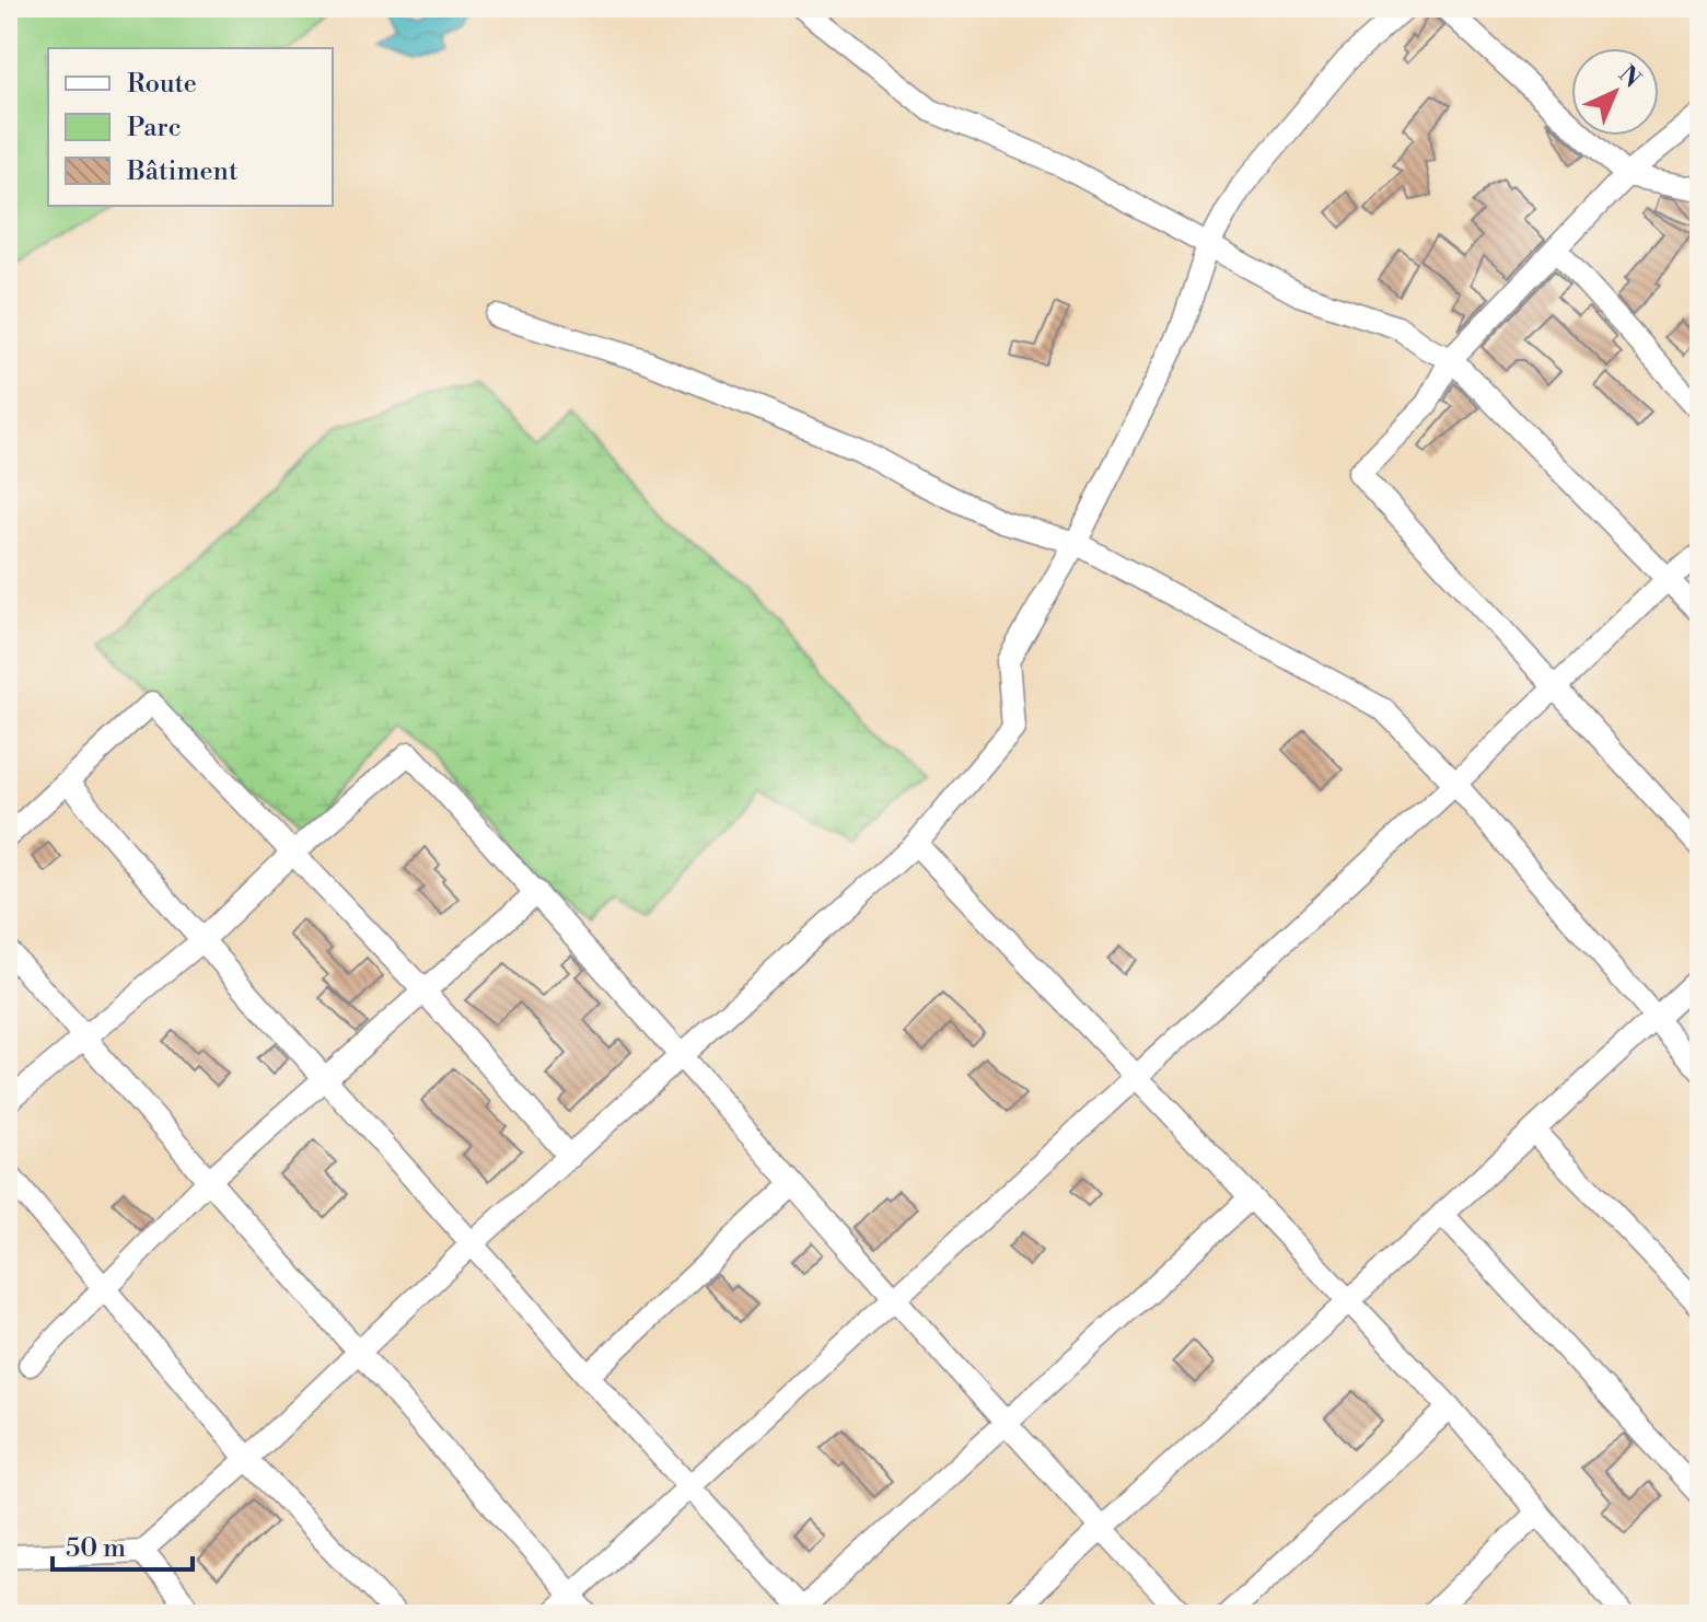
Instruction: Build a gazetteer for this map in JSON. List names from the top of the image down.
{
  "legend": ["Route", "Parc", "Bâtiment"],
  "scale_bar": "50 m",
  "north": "top right"
}
